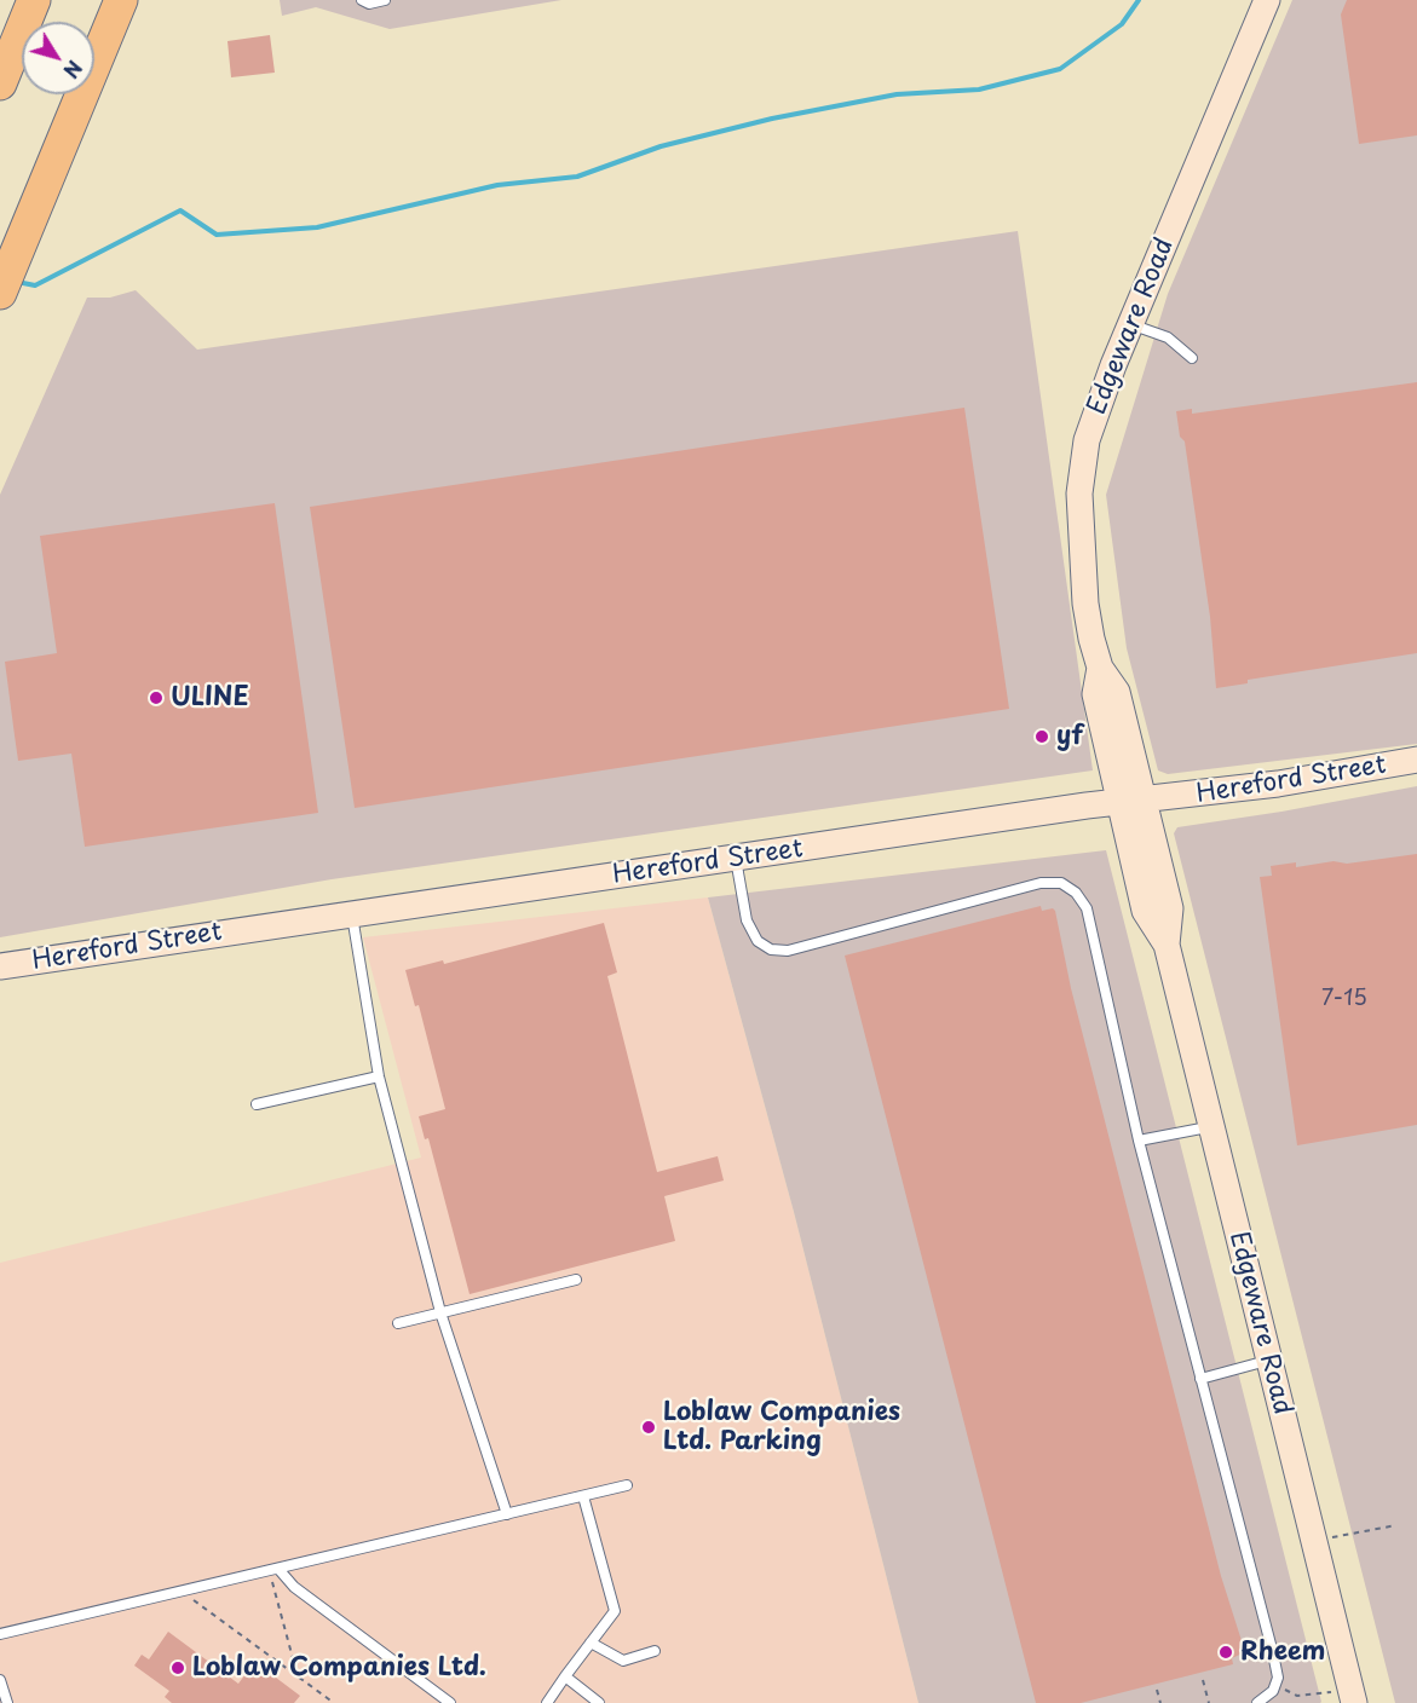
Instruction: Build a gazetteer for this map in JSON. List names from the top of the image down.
{
  "streets": {
    "street": ["Edgeware Road", "Hereford Street"]
  },
  "crossings": [
    ["Edgeware Road", "Hereford Street"]
  ],
  "places": [
    "ULINE",
    "yf",
    "Loblaw Companies Ltd. Parking",
    "Rheem",
    "Loblaw Companies Ltd."
  ],
  "house_numbers": ["7-15"],
  "north": "bottom right"
}
